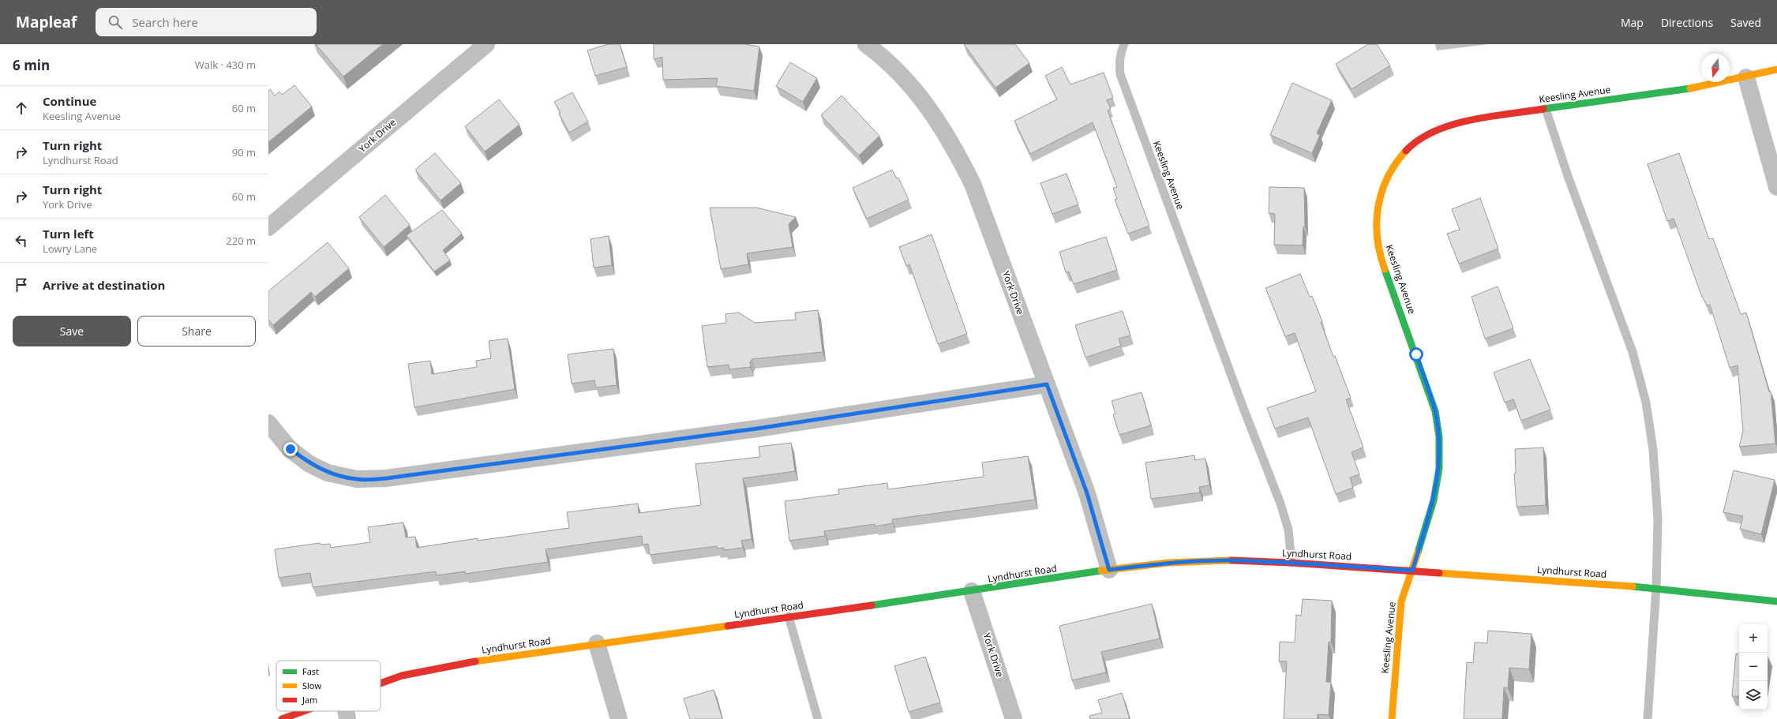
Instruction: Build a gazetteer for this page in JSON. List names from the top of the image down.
{
  "streets": {
    "main road": ["Keesling Avenue", "Lyndhurst Road"],
    "street": ["York Drive"]
  },
  "crossings": [
    ["Keesling Avenue", "Lyndhurst Road"],
    ["York Drive", "Lyndhurst Road"]
  ],
  "legend": ["Fast", "Slow", "Jam"],
  "north": "bottom",
  "page": {
    "header": "Mapleaf",
    "search": "Search here",
    "nav": ["Map", "Directions", "Saved"],
    "heading": ["6 min", "Walk · 430 m"],
    "list": [
      ["Continue", "Keesling Avenue", "60 m"],
      ["Turn right", "Lyndhurst Road", "90 m"],
      ["Turn right", "York Drive", "60 m"],
      ["Turn left", "Lowry Lane", "220 m"],
      "Arrive at destination"
    ],
    "buttons": ["Save", "Share"],
    "map_buttons": ["+", "−"]
  }
}
